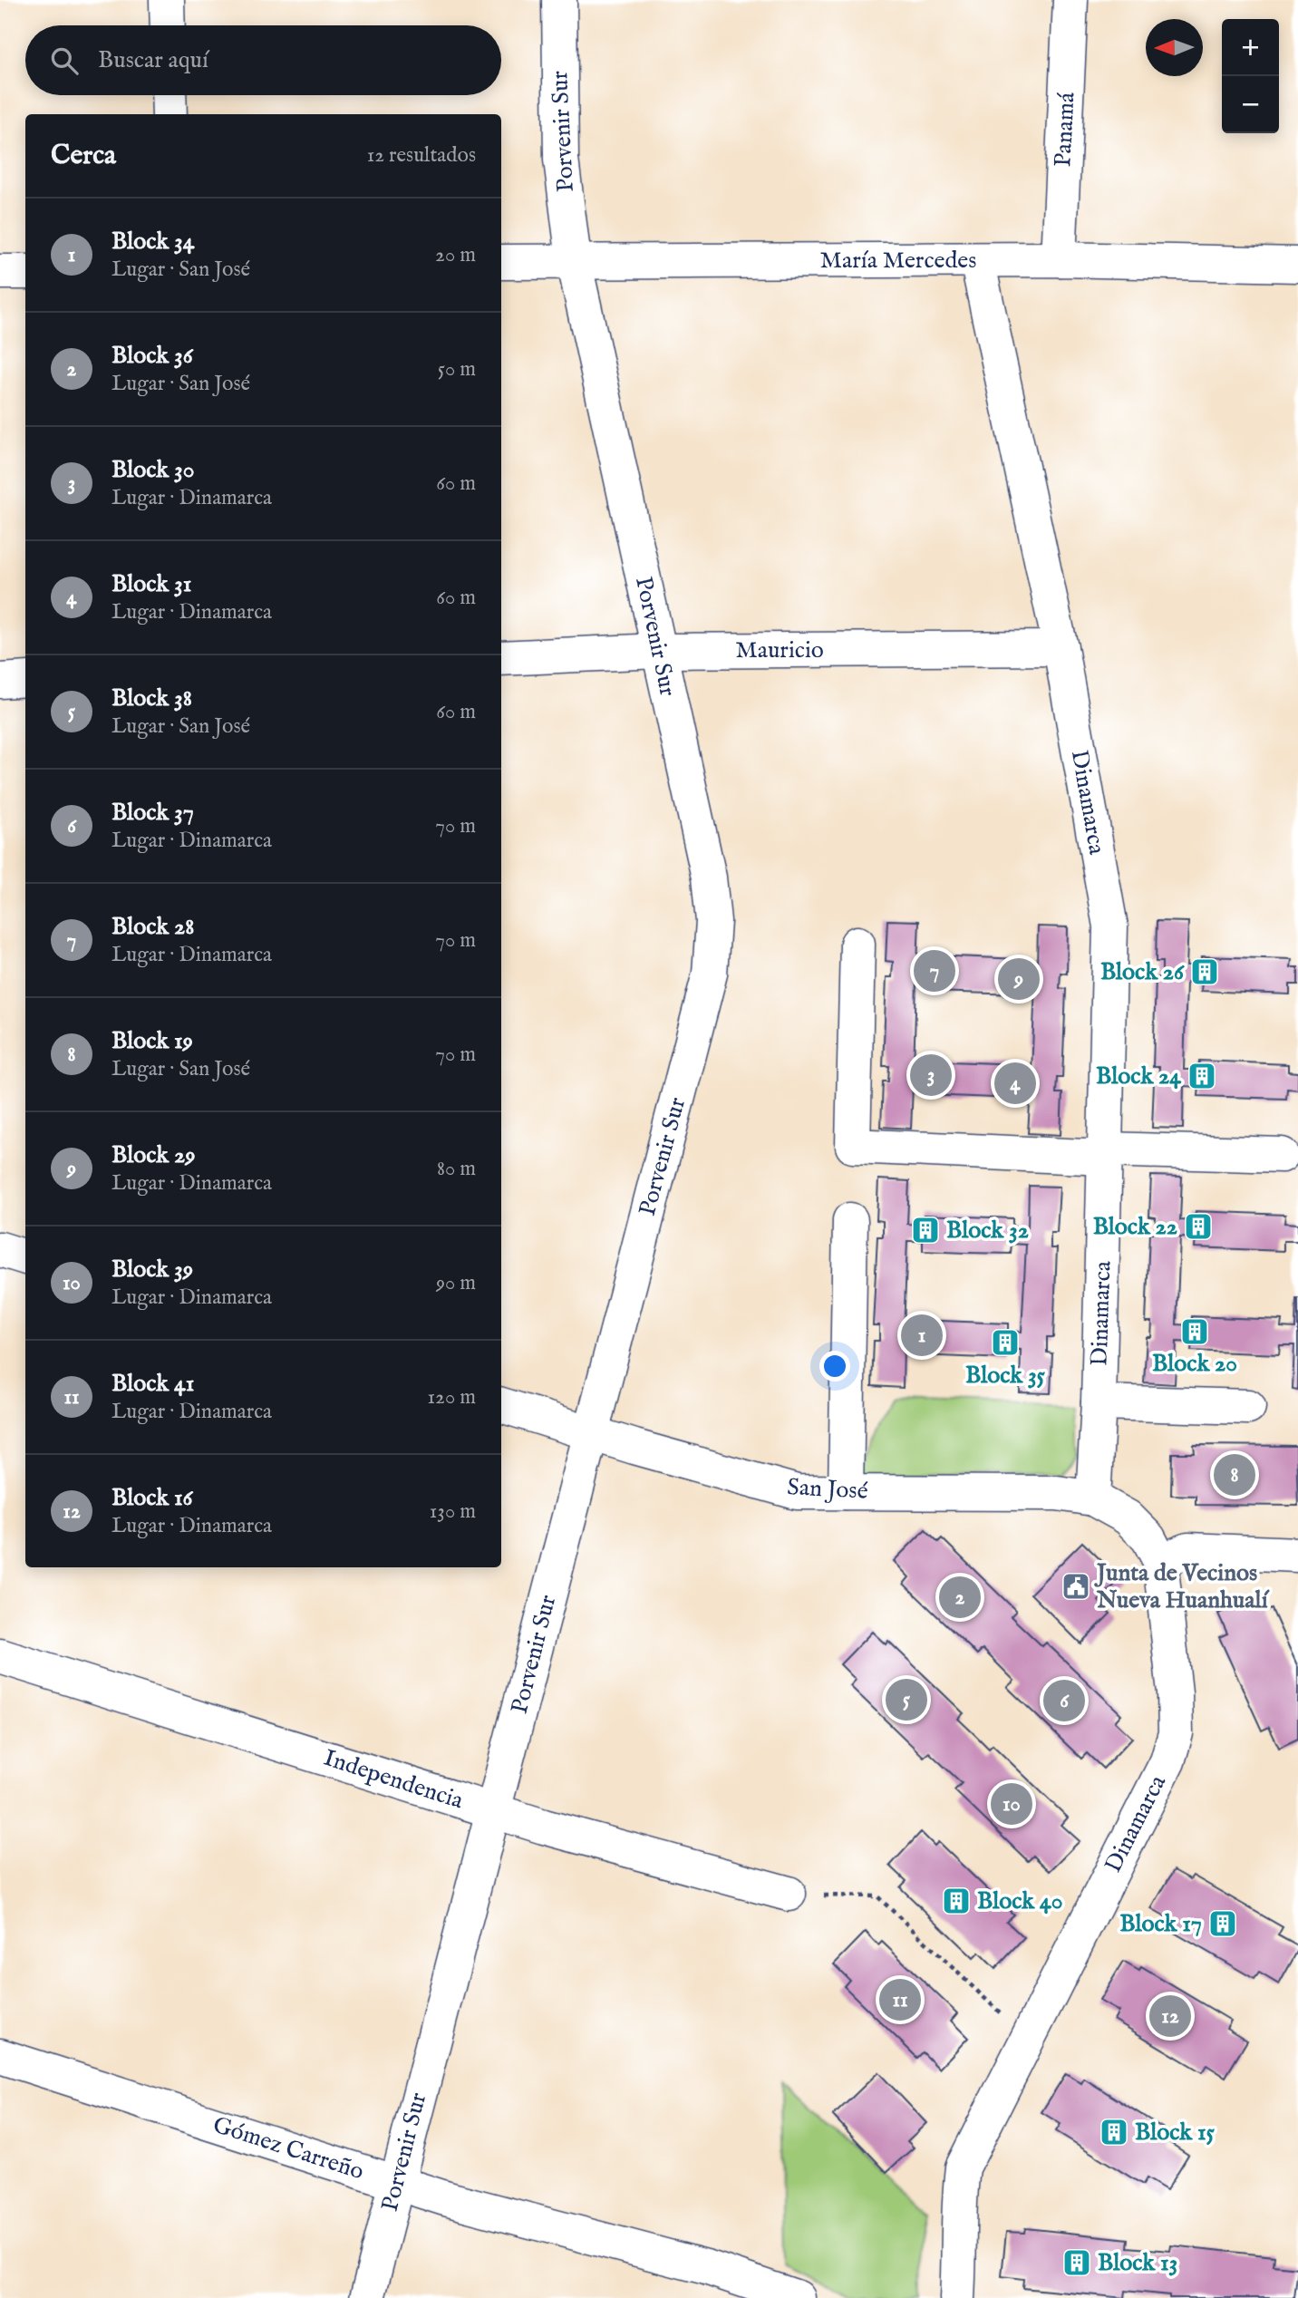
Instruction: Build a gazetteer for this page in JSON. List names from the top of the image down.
{
  "streets": {
    "street": [
      "Panamá",
      "Porvenir Sur",
      "María Mercedes",
      "Mauricio",
      "Dinamarca",
      "San José",
      "Independencia",
      "Gómez Carreño"
    ]
  },
  "crossings": [
    ["Panamá", "María Mercedes"],
    ["Porvenir Sur", "María Mercedes"],
    ["Porvenir Sur", "Mauricio"],
    ["Porvenir Sur", "San José"],
    ["Porvenir Sur", "Independencia"],
    ["Porvenir Sur", "Gómez Carreño"],
    ["María Mercedes", "Dinamarca"],
    ["Mauricio", "Dinamarca"],
    ["Dinamarca", "San José"]
  ],
  "places": {
    "building": [
      "Block 26",
      "Block 24",
      "Block 22",
      "Block 32",
      "Block 20",
      "Block 35",
      "Block 40",
      "Block 17",
      "Block 15",
      "Block 13"
    ],
    "public building": ["Junta de Vecinos Nueva Huanhualí"]
  },
  "north": "left",
  "page": {
    "map_buttons": ["+", "−"],
    "search": "Buscar aquí",
    "heading": ["Cerca", "12 resultados"],
    "list": [
      {
        "mark": "1",
        "name": "Block 34",
        "note": "Lugar · San José",
        "value": "20 m"
      },
      {
        "mark": "2",
        "name": "Block 36",
        "note": "Lugar · San José",
        "value": "50 m"
      },
      {
        "mark": "3",
        "name": "Block 30",
        "note": "Lugar · Dinamarca",
        "value": "60 m"
      },
      {
        "mark": "4",
        "name": "Block 31",
        "note": "Lugar · Dinamarca",
        "value": "60 m"
      },
      {
        "mark": "5",
        "name": "Block 38",
        "note": "Lugar · San José",
        "value": "60 m"
      },
      {
        "mark": "6",
        "name": "Block 37",
        "note": "Lugar · Dinamarca",
        "value": "70 m"
      },
      {
        "mark": "7",
        "name": "Block 28",
        "note": "Lugar · Dinamarca",
        "value": "70 m"
      },
      {
        "mark": "8",
        "name": "Block 19",
        "note": "Lugar · San José",
        "value": "70 m"
      },
      {
        "mark": "9",
        "name": "Block 29",
        "note": "Lugar · Dinamarca",
        "value": "80 m"
      },
      {
        "mark": "10",
        "name": "Block 39",
        "note": "Lugar · Dinamarca",
        "value": "90 m"
      },
      {
        "mark": "11",
        "name": "Block 41",
        "note": "Lugar · Dinamarca",
        "value": "120 m"
      },
      {
        "mark": "12",
        "name": "Block 16",
        "note": "Lugar · Dinamarca",
        "value": "130 m"
      }
    ],
    "pins": [
      "7",
      "9",
      "3",
      "4",
      "1",
      "8",
      "2",
      "5",
      "6",
      "10",
      "11",
      "12"
    ]
  }
}
